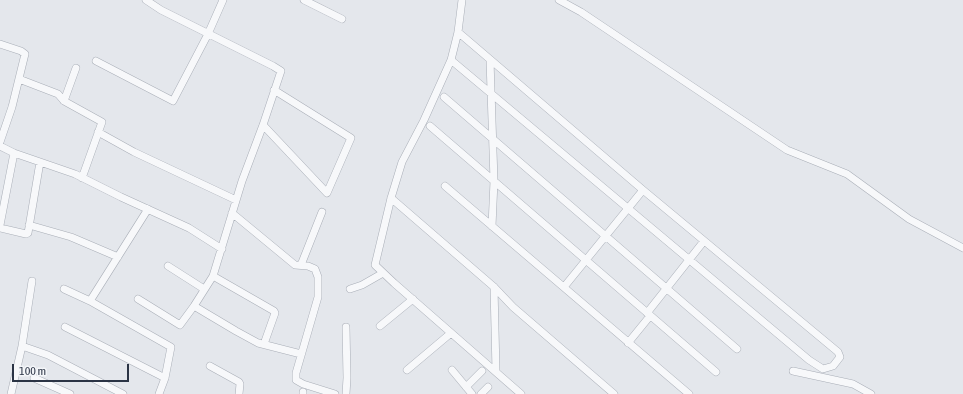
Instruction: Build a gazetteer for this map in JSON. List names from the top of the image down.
{
  "scale_bar": "100 m"
}
